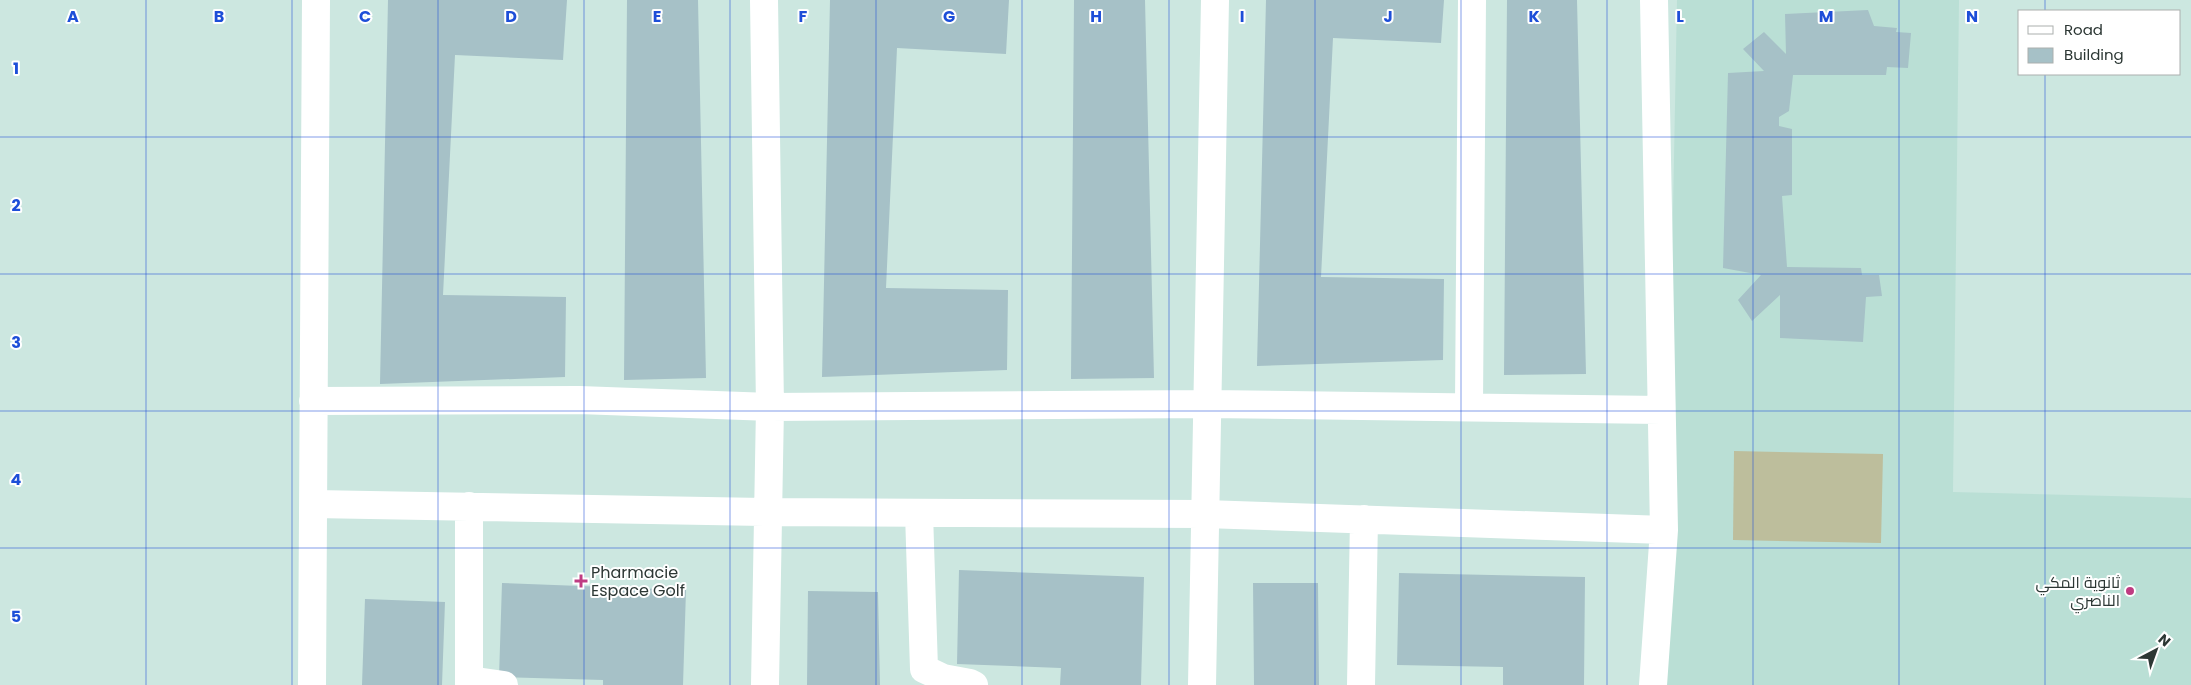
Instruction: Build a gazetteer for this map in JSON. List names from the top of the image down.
{
  "places": {
    "health": ["Pharmacie Espace Golf"],
    "other": ["ثانوية المكي الناصري"]
  },
  "legend": ["Road", "Building"],
  "north": "top right",
  "grid": {
    "columns": [
      "A",
      "B",
      "C",
      "D",
      "E",
      "F",
      "G",
      "H",
      "I",
      "J",
      "K",
      "L",
      "M",
      "N"
    ],
    "rows": [
      "1",
      "2",
      "3",
      "4",
      "5"
    ]
  }
}
